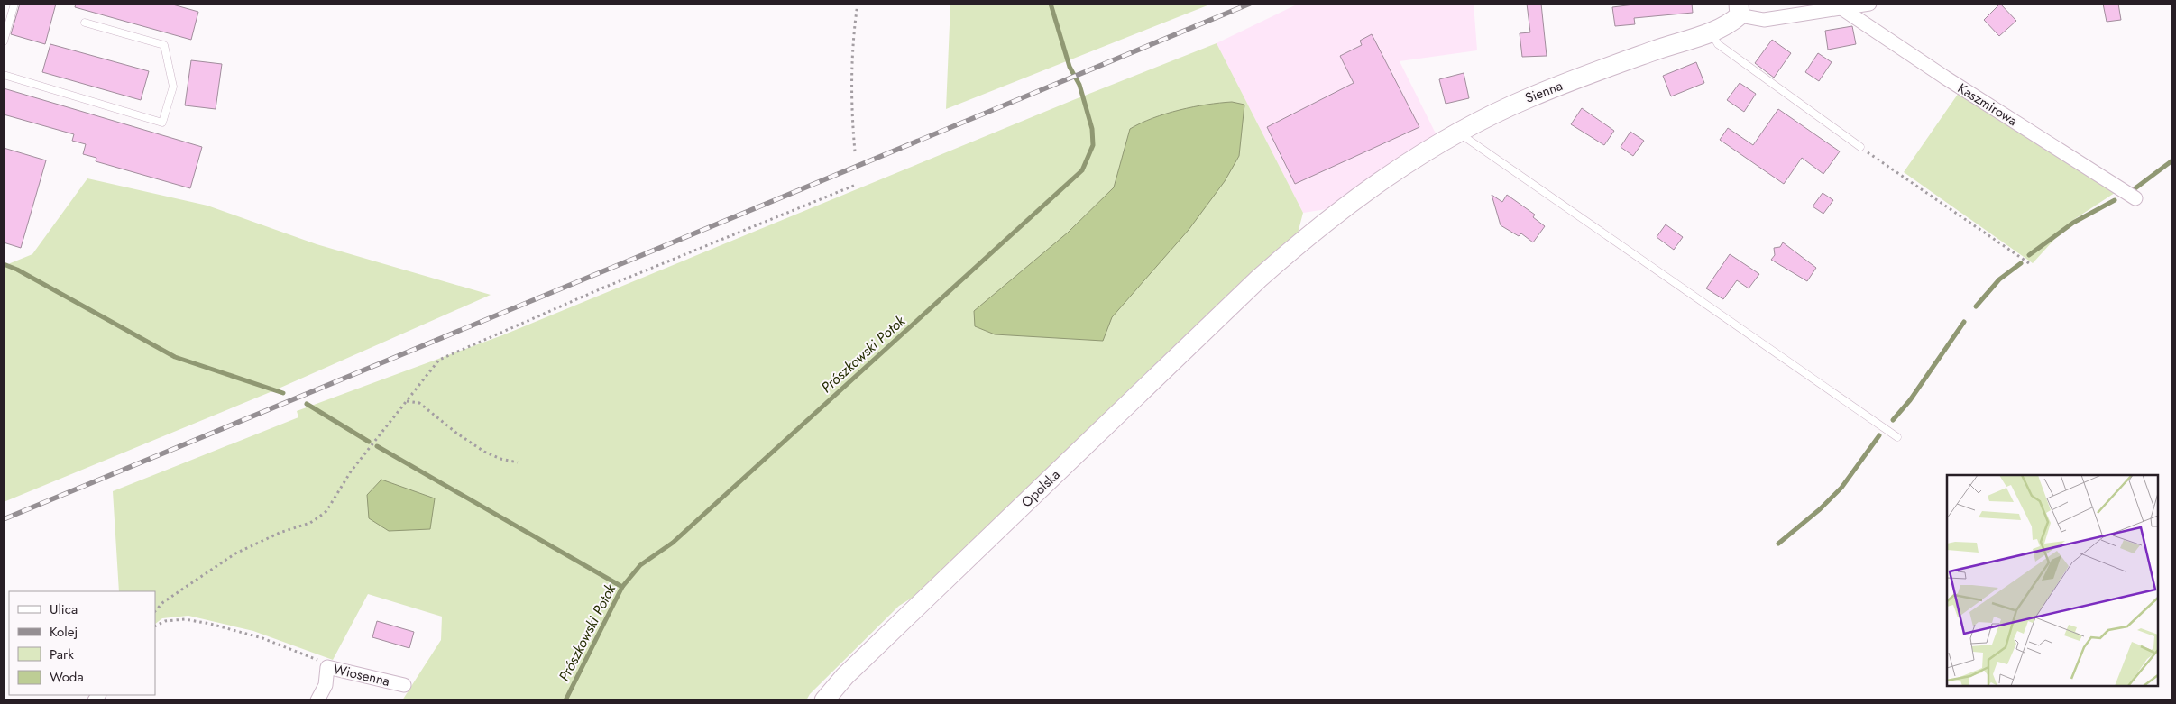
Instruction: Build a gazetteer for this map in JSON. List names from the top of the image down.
{
  "streets": {
    "street": [
      "Sienna",
      "Kaszmirowa",
      "Opolska",
      "Wiosenna"
    ]
  },
  "crossings": [
    ["Sienna", "Kaszmirowa"],
    ["Sienna", "Opolska"]
  ],
  "water": ["Prószkowski Potok"],
  "legend": [
    "Ulica",
    "Kolej",
    "Park",
    "Woda"
  ]
}
